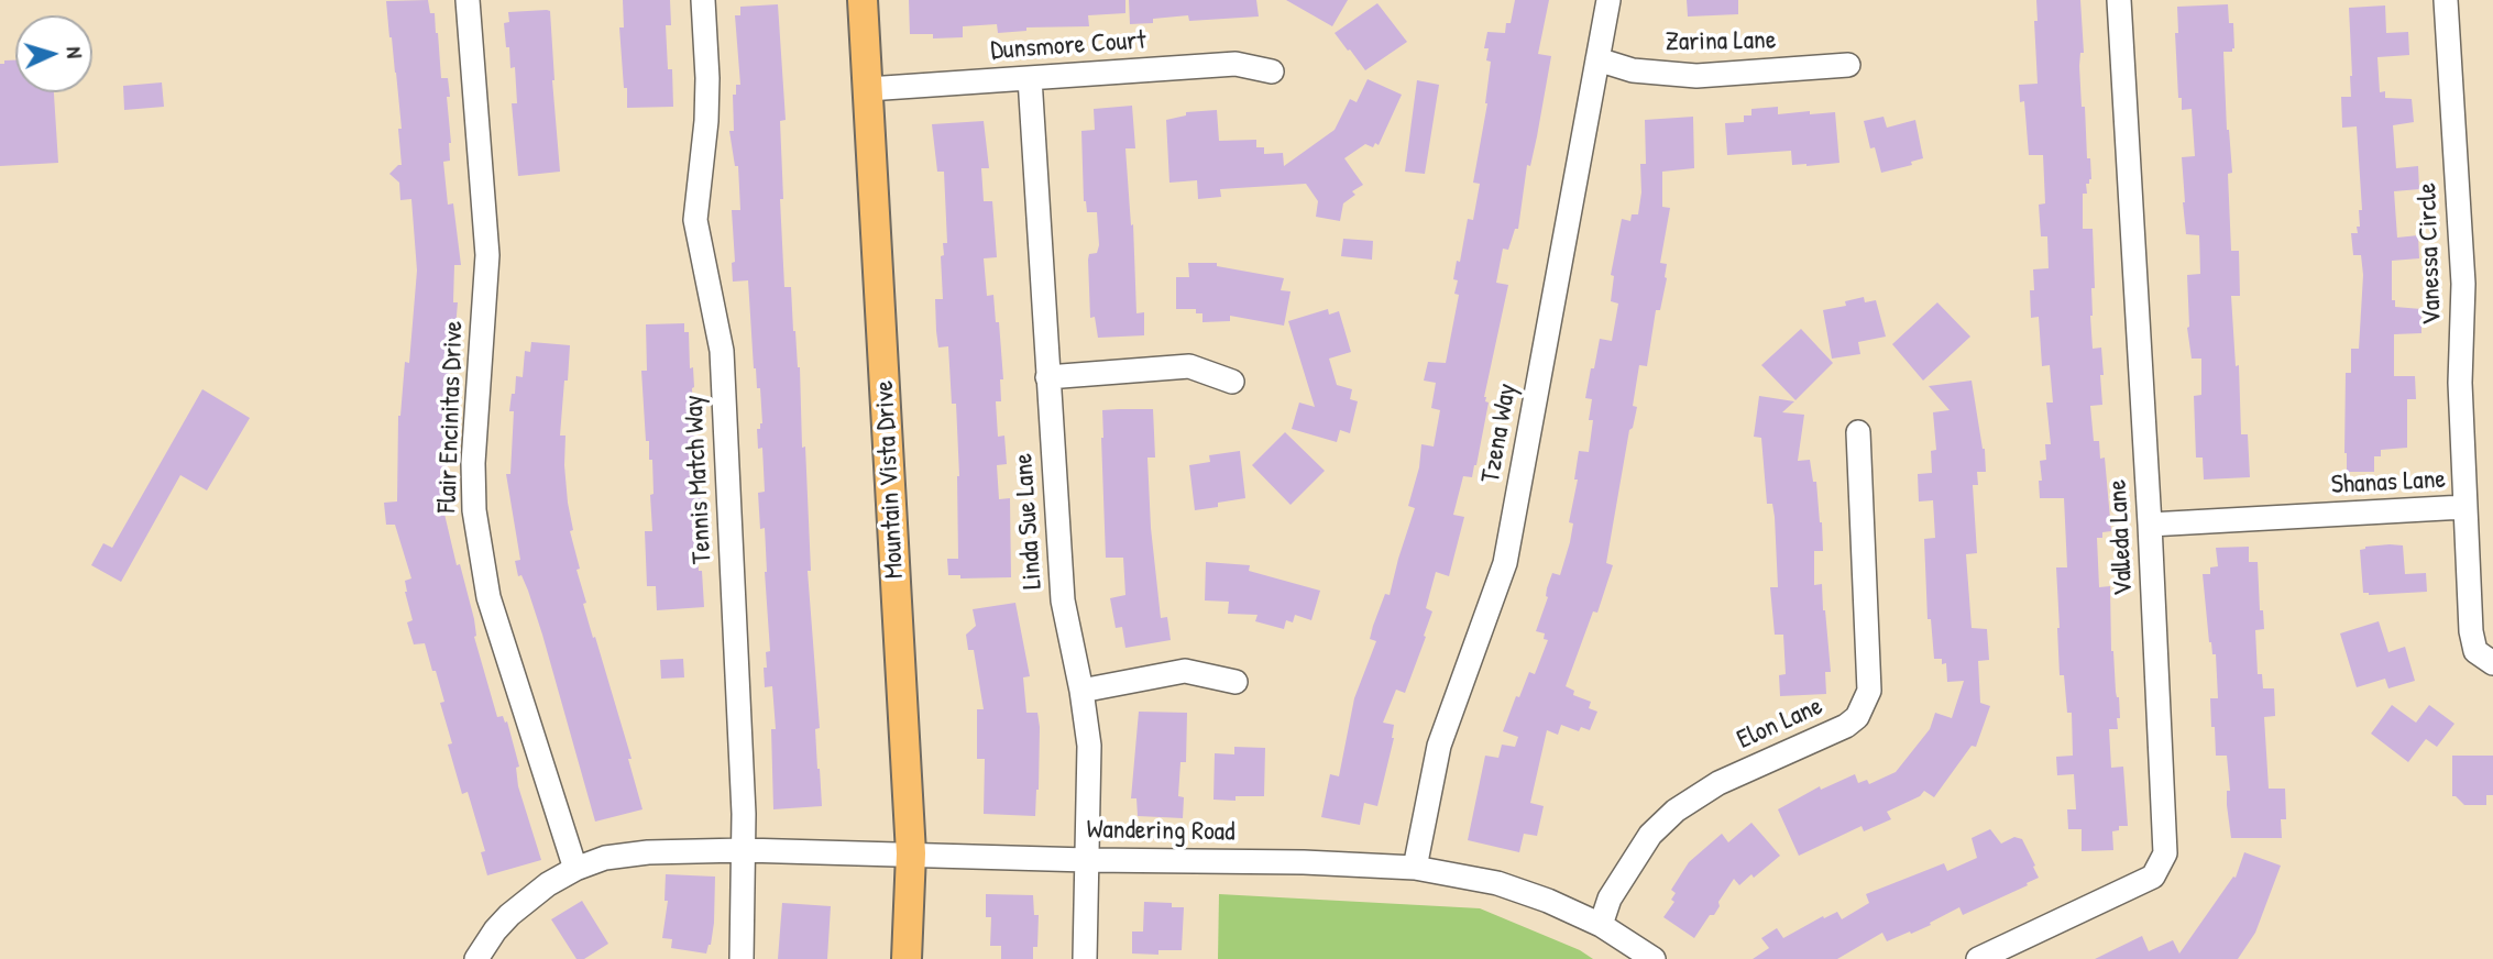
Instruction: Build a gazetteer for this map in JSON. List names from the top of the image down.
{
  "streets": {
    "main road": ["Mountain Vista Drive"],
    "street": [
      "Zarina Lane",
      "Dunsmore Court",
      "Vanessa Circle",
      "Flair Encinitas Drive",
      "Tzena Way",
      "Tennis Match Way",
      "Shanas Lane",
      "Linda Sue Lane",
      "Valleda Lane",
      "Elon Lane",
      "Wandering Road"
    ]
  },
  "crossings": [
    ["Zarina Lane", "Tzena Way"],
    ["Dunsmore Court", "Mountain Vista Drive"],
    ["Dunsmore Court", "Linda Sue Lane"],
    ["Vanessa Circle", "Shanas Lane"],
    ["Flair Encinitas Drive", "Wandering Road"],
    ["Tzena Way", "Wandering Road"],
    ["Tennis Match Way", "Wandering Road"],
    ["Mountain Vista Drive", "Wandering Road"],
    ["Shanas Lane", "Valleda Lane"],
    ["Linda Sue Lane", "Wandering Road"],
    ["Elon Lane", "Wandering Road"]
  ],
  "north": "right"
}
